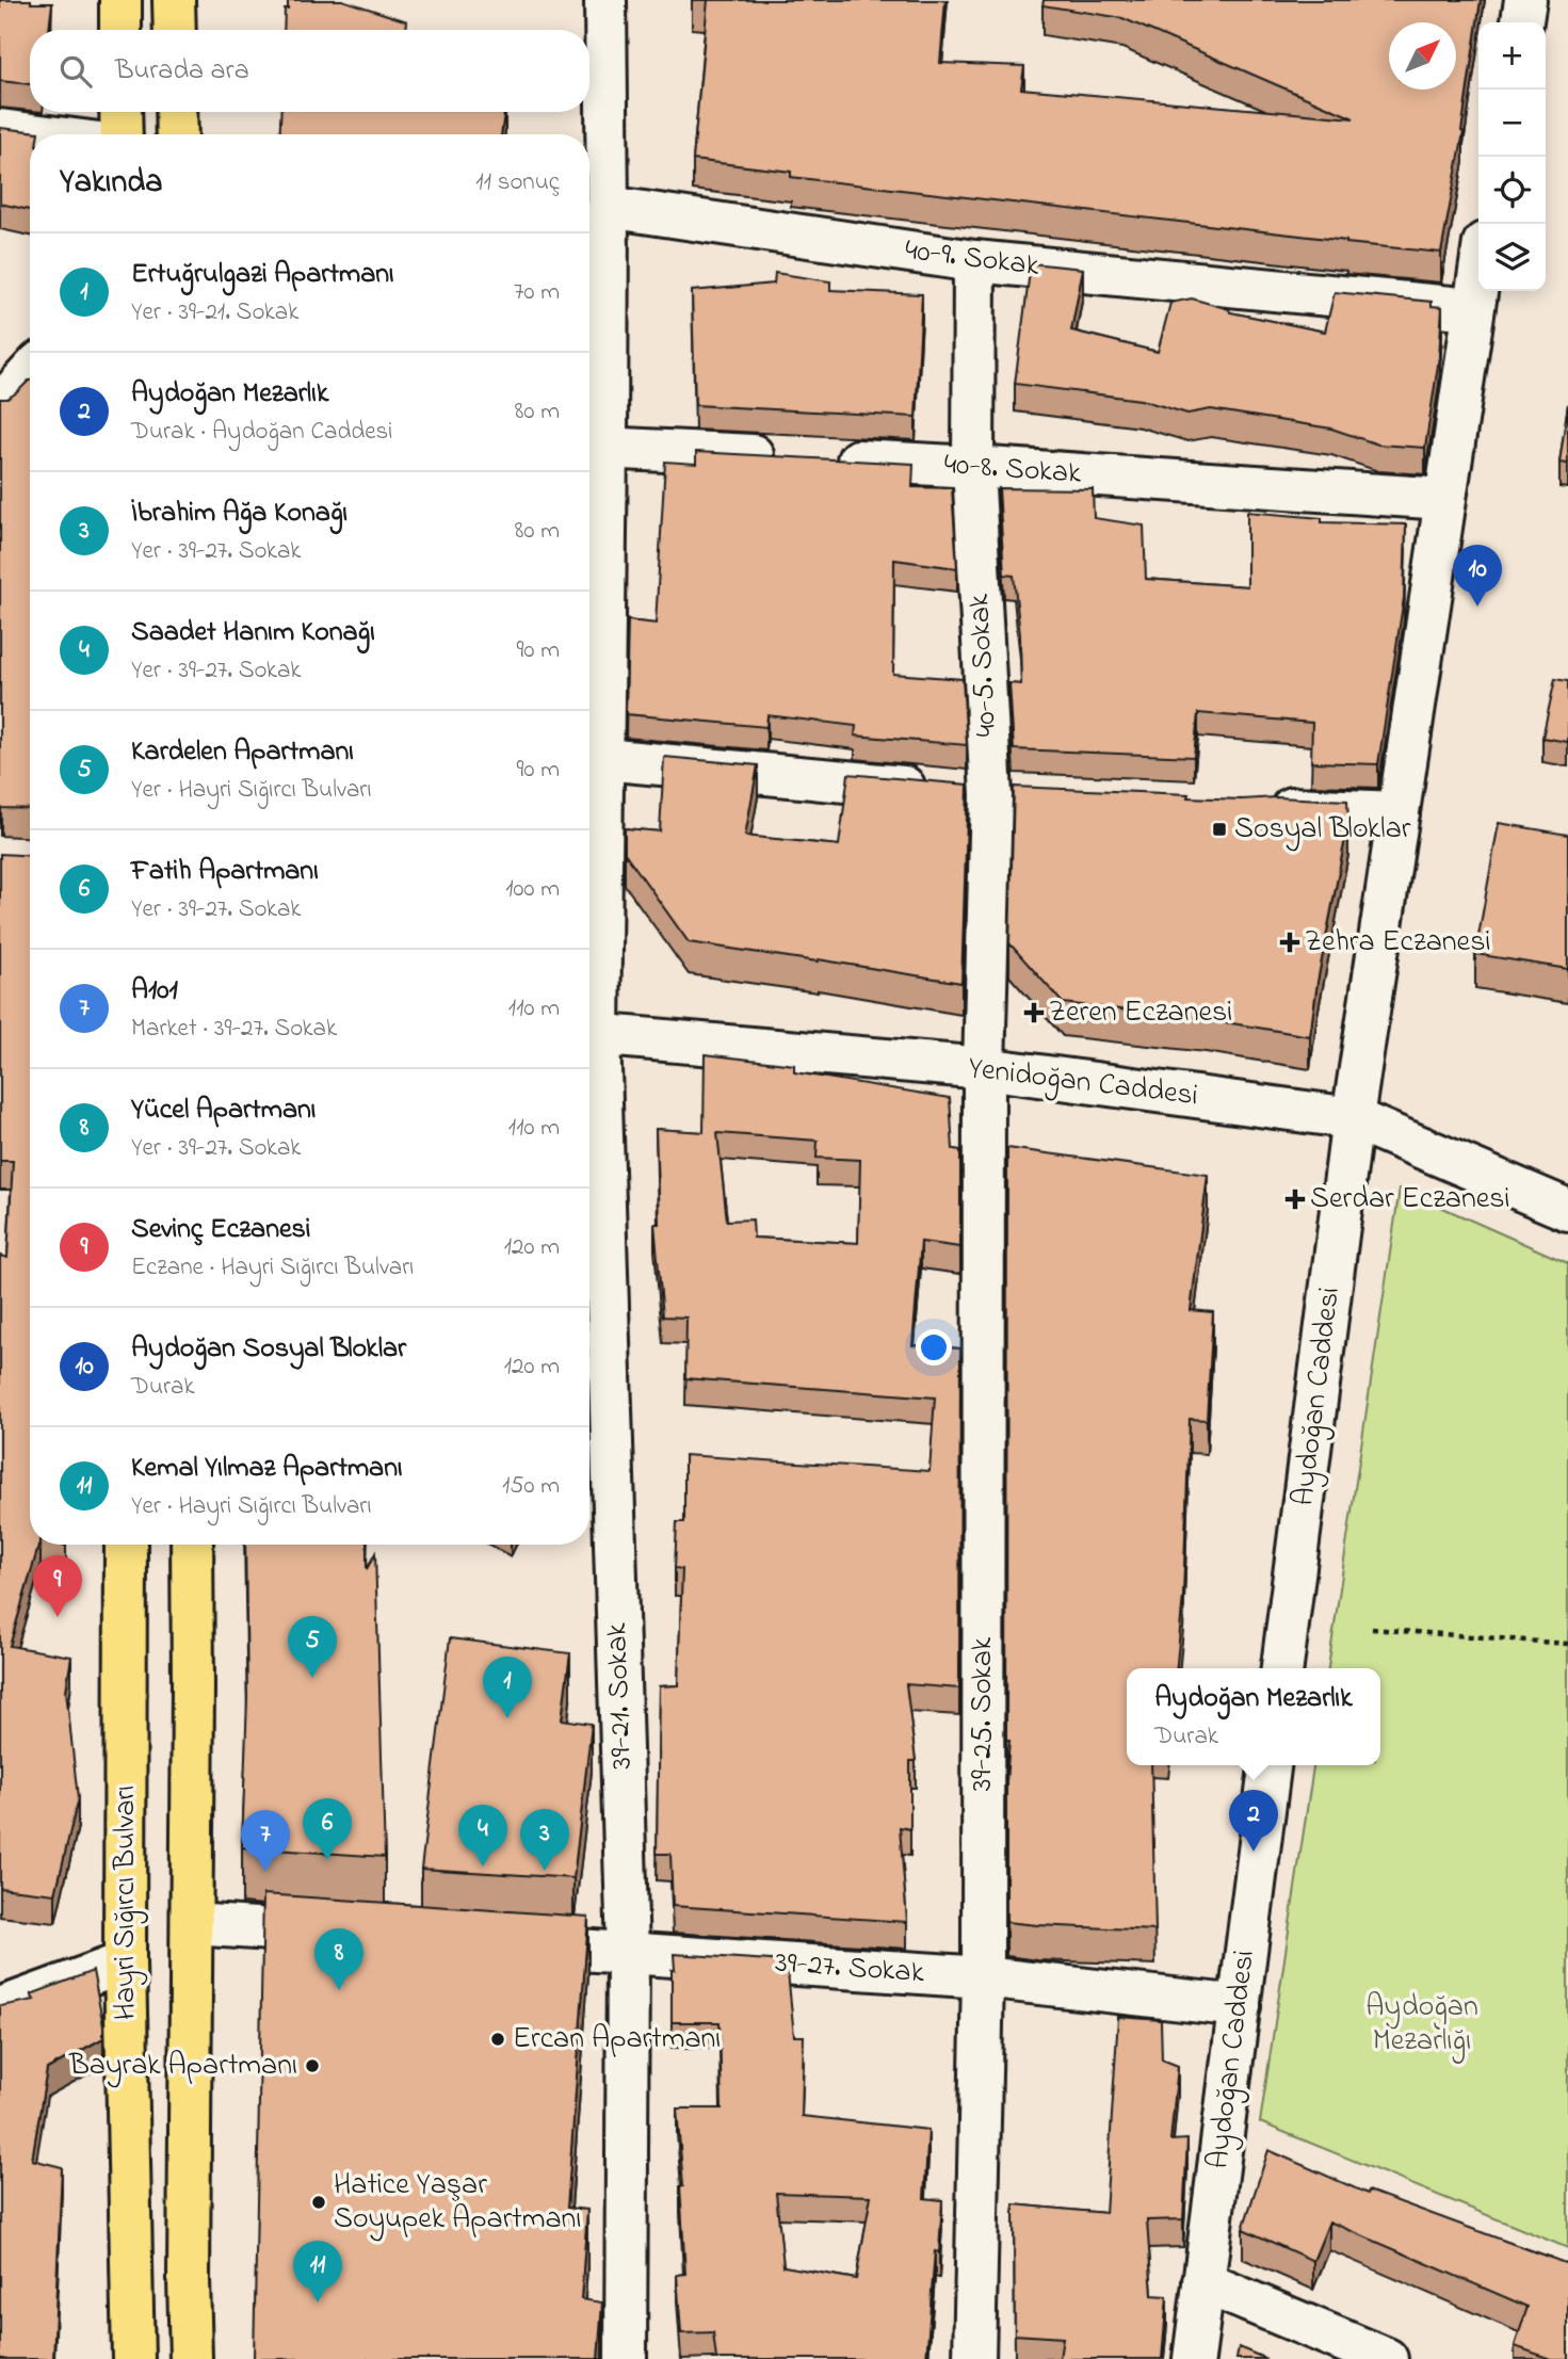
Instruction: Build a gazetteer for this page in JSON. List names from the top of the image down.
{
  "streets": {
    "main road": ["Hayri Sığırcı Bulvarı"],
    "street": [
      "40-9. Sokak",
      "40-8. Sokak",
      "40-5. Sokak",
      "Yenidoğan Caddesi",
      "Aydoğan Caddesi",
      "39-21. Sokak",
      "39-25. Sokak",
      "39-27. Sokak"
    ]
  },
  "crossings": [
    ["40-9. Sokak", "40-5. Sokak"],
    ["40-9. Sokak", "Aydoğan Caddesi"],
    ["40-9. Sokak", "39-21. Sokak"],
    ["40-8. Sokak", "40-5. Sokak"],
    ["40-8. Sokak", "Aydoğan Caddesi"],
    ["40-5. Sokak", "Yenidoğan Caddesi"],
    ["40-5. Sokak", "39-25. Sokak"],
    ["Yenidoğan Caddesi", "Aydoğan Caddesi"],
    ["Yenidoğan Caddesi", "39-21. Sokak"],
    ["Yenidoğan Caddesi", "39-25. Sokak"],
    ["Aydoğan Caddesi", "39-27. Sokak"],
    ["39-21. Sokak", "39-27. Sokak"],
    ["39-25. Sokak", "39-27. Sokak"]
  ],
  "parks": ["Aydoğan Mezarlığı"],
  "places": {
    "transit": ["Sosyal Bloklar"],
    "health": ["Zehra Eczanesi", "Zeren Eczanesi", "Serdar Eczanesi"],
    "other": ["Ercan Apartmanı", "Bayrak Apartmanı", "Hatice Yaşar Soyupek Apartmanı"]
  },
  "north": "top right",
  "page": {
    "map_buttons": ["+", "−"],
    "search": "Burada ara",
    "heading": ["Yakında", "11 sonuç"],
    "list": [
      {
        "mark": "1",
        "name": "Ertuğrulgazi Apartmanı",
        "note": "Yer · 39-21. Sokak",
        "value": "70 m"
      },
      {
        "mark": "2",
        "name": "Aydoğan Mezarlık",
        "note": "Durak · Aydoğan Caddesi",
        "value": "80 m"
      },
      {
        "mark": "3",
        "name": "İbrahim Ağa Konağı",
        "note": "Yer · 39-27. Sokak",
        "value": "80 m"
      },
      {
        "mark": "4",
        "name": "Saadet Hanım Konağı",
        "note": "Yer · 39-27. Sokak",
        "value": "90 m"
      },
      {
        "mark": "5",
        "name": "Kardelen Apartmanı",
        "note": "Yer · Hayri Sığırcı Bulvarı",
        "value": "90 m"
      },
      {
        "mark": "6",
        "name": "Fatih Apartmanı",
        "note": "Yer · 39-27. Sokak",
        "value": "100 m"
      },
      {
        "mark": "7",
        "name": "A101",
        "note": "Market · 39-27. Sokak",
        "value": "110 m"
      },
      {
        "mark": "8",
        "name": "Yücel Apartmanı",
        "note": "Yer · 39-27. Sokak",
        "value": "110 m"
      },
      {
        "mark": "9",
        "name": "Sevinç Eczanesi",
        "note": "Eczane · Hayri Sığırcı Bulvarı",
        "value": "120 m"
      },
      {
        "mark": "10",
        "name": "Aydoğan Sosyal Bloklar",
        "note": "Durak",
        "value": "120 m"
      },
      {
        "mark": "11",
        "name": "Kemal Yılmaz Apartmanı",
        "note": "Yer · Hayri Sığırcı Bulvarı",
        "value": "150 m"
      }
    ],
    "pins": [
      "10",
      "9",
      "5",
      "1",
      "2",
      "6",
      "4",
      "3",
      "7",
      "8",
      "11"
    ],
    "popup": ["Aydoğan Mezarlık", "Durak"]
  }
}
